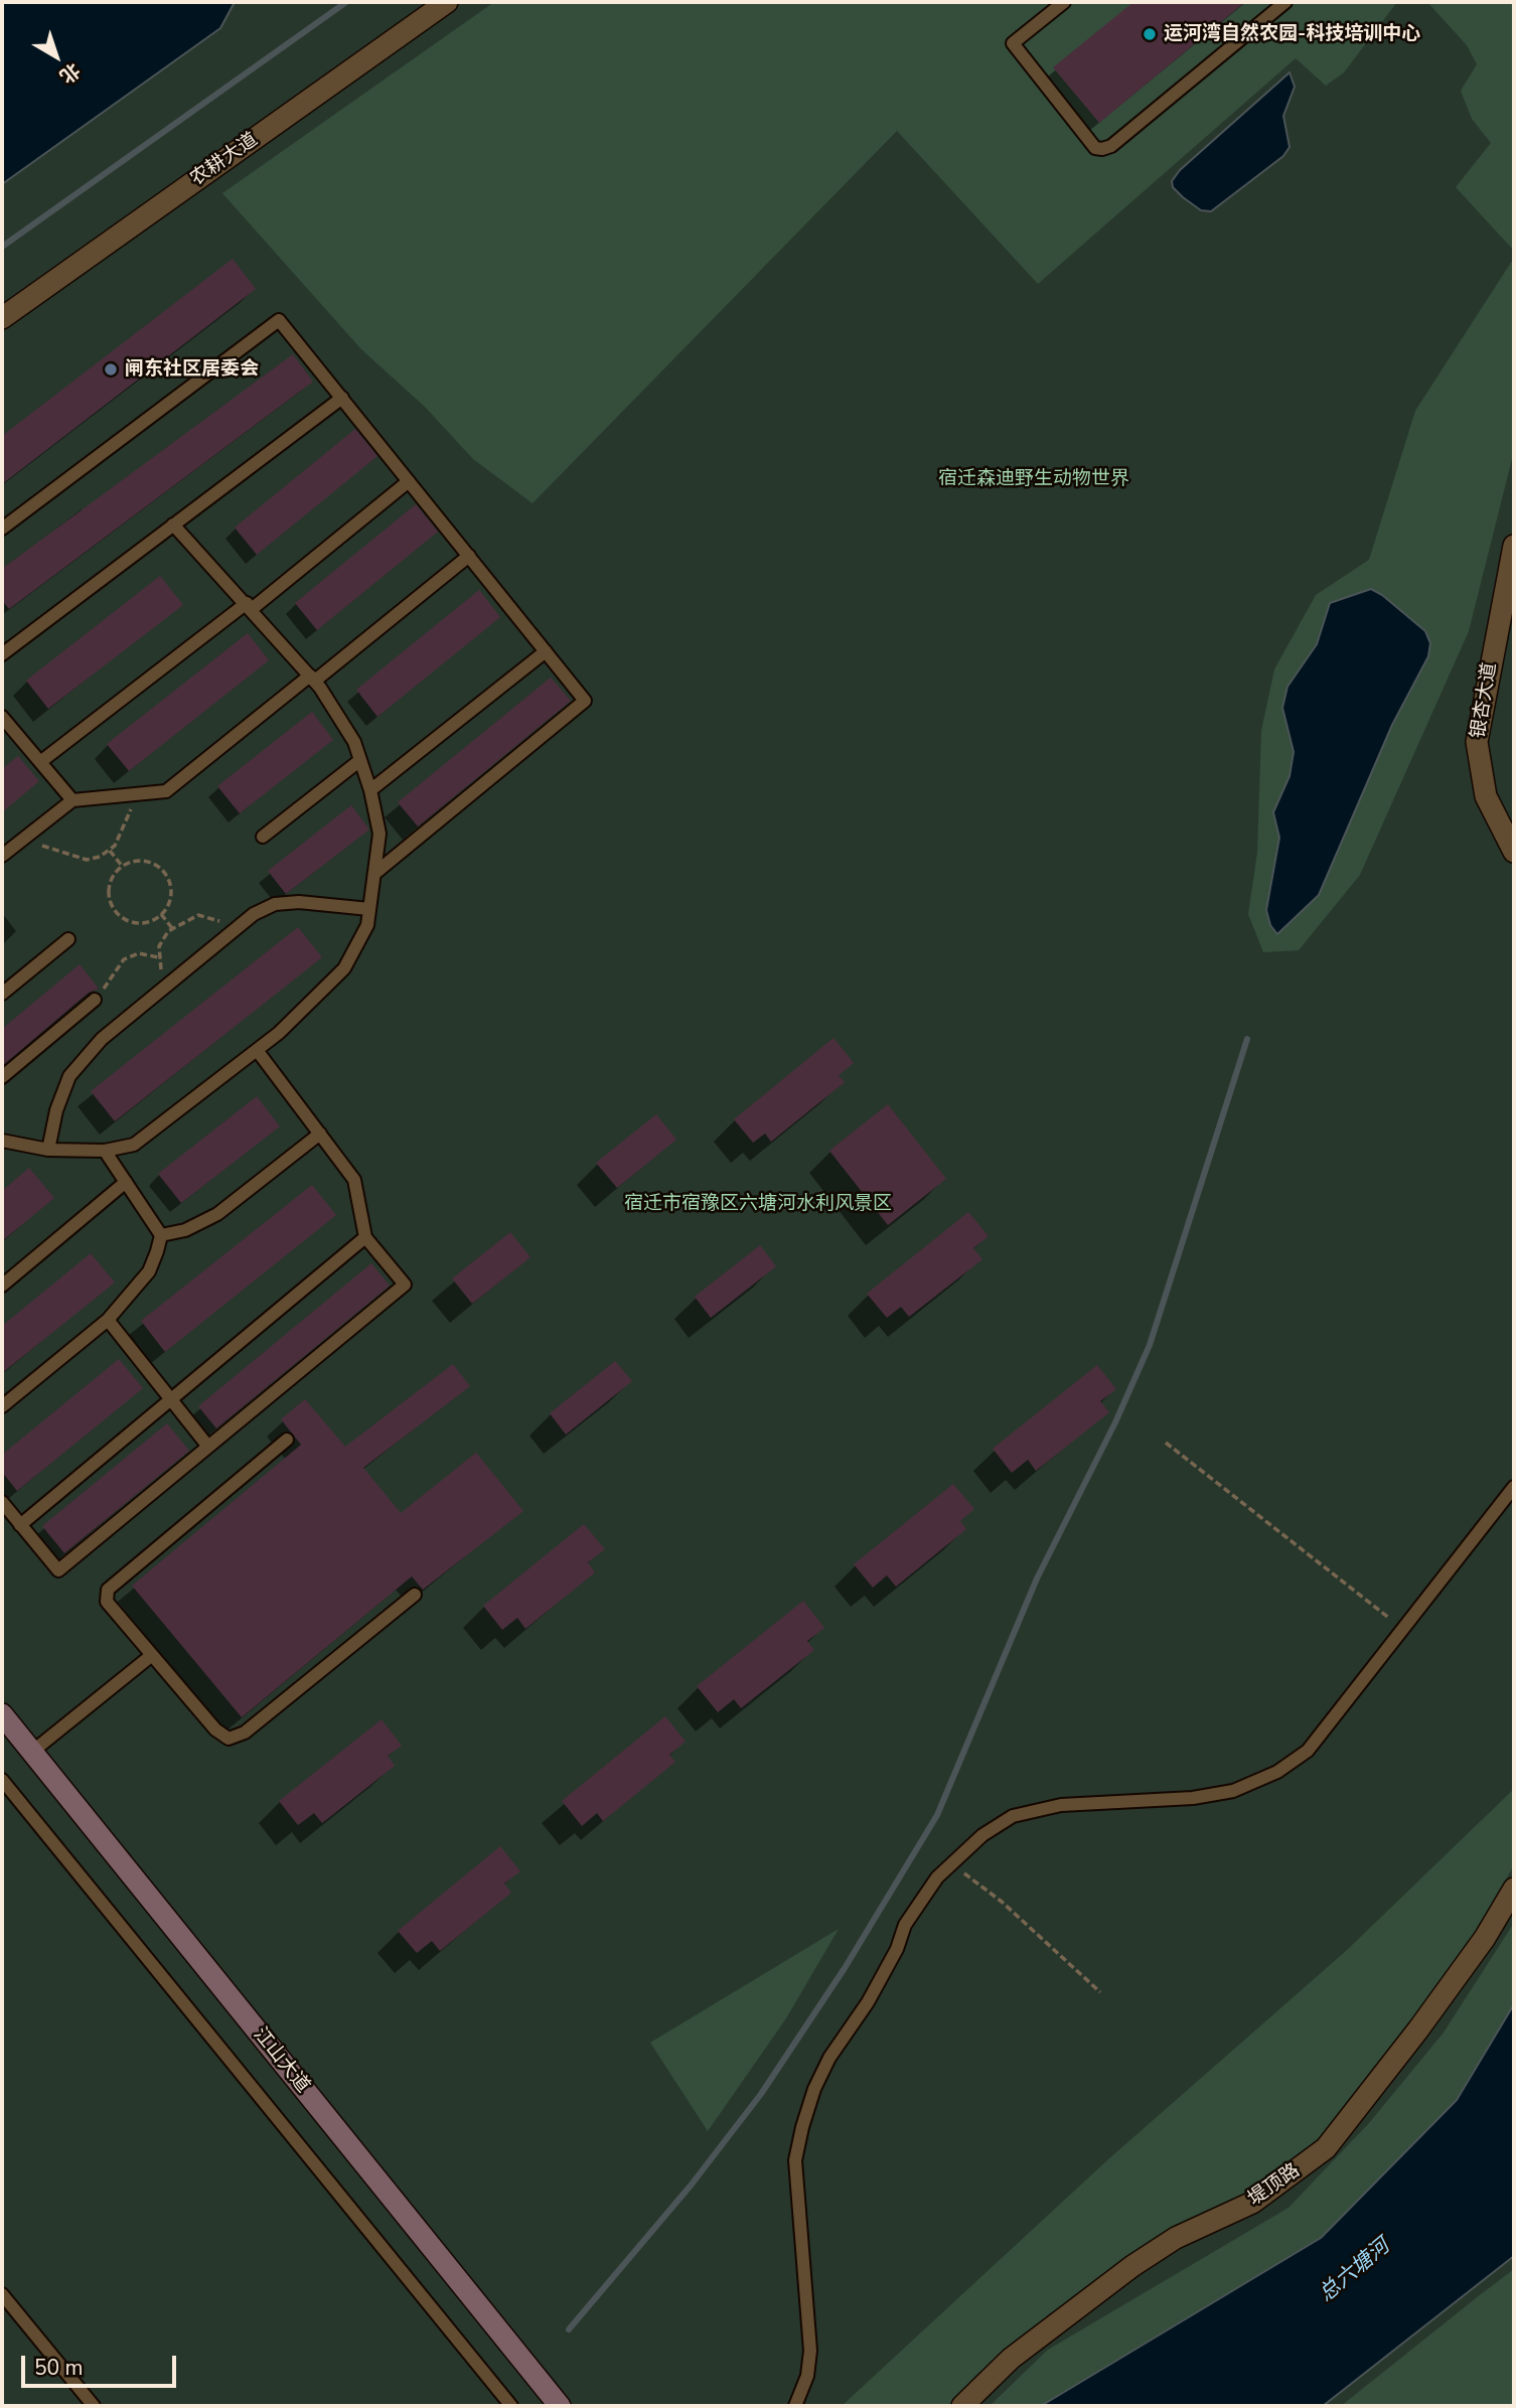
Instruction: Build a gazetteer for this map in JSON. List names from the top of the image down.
{
  "streets": {
    "main road": ["江山大道"],
    "street": ["农耕大道", "银杏大道", "堤顶路"]
  },
  "water": ["总六塘河"],
  "parks": ["宿迁森迪野生动物世界", "宿迁市宿豫区六塘河水利风景区"],
  "places": ["运河湾自然农园-科技培训中心", "闸东社区居委会"],
  "scale_bar": "50 m",
  "north": "bottom right"
}
